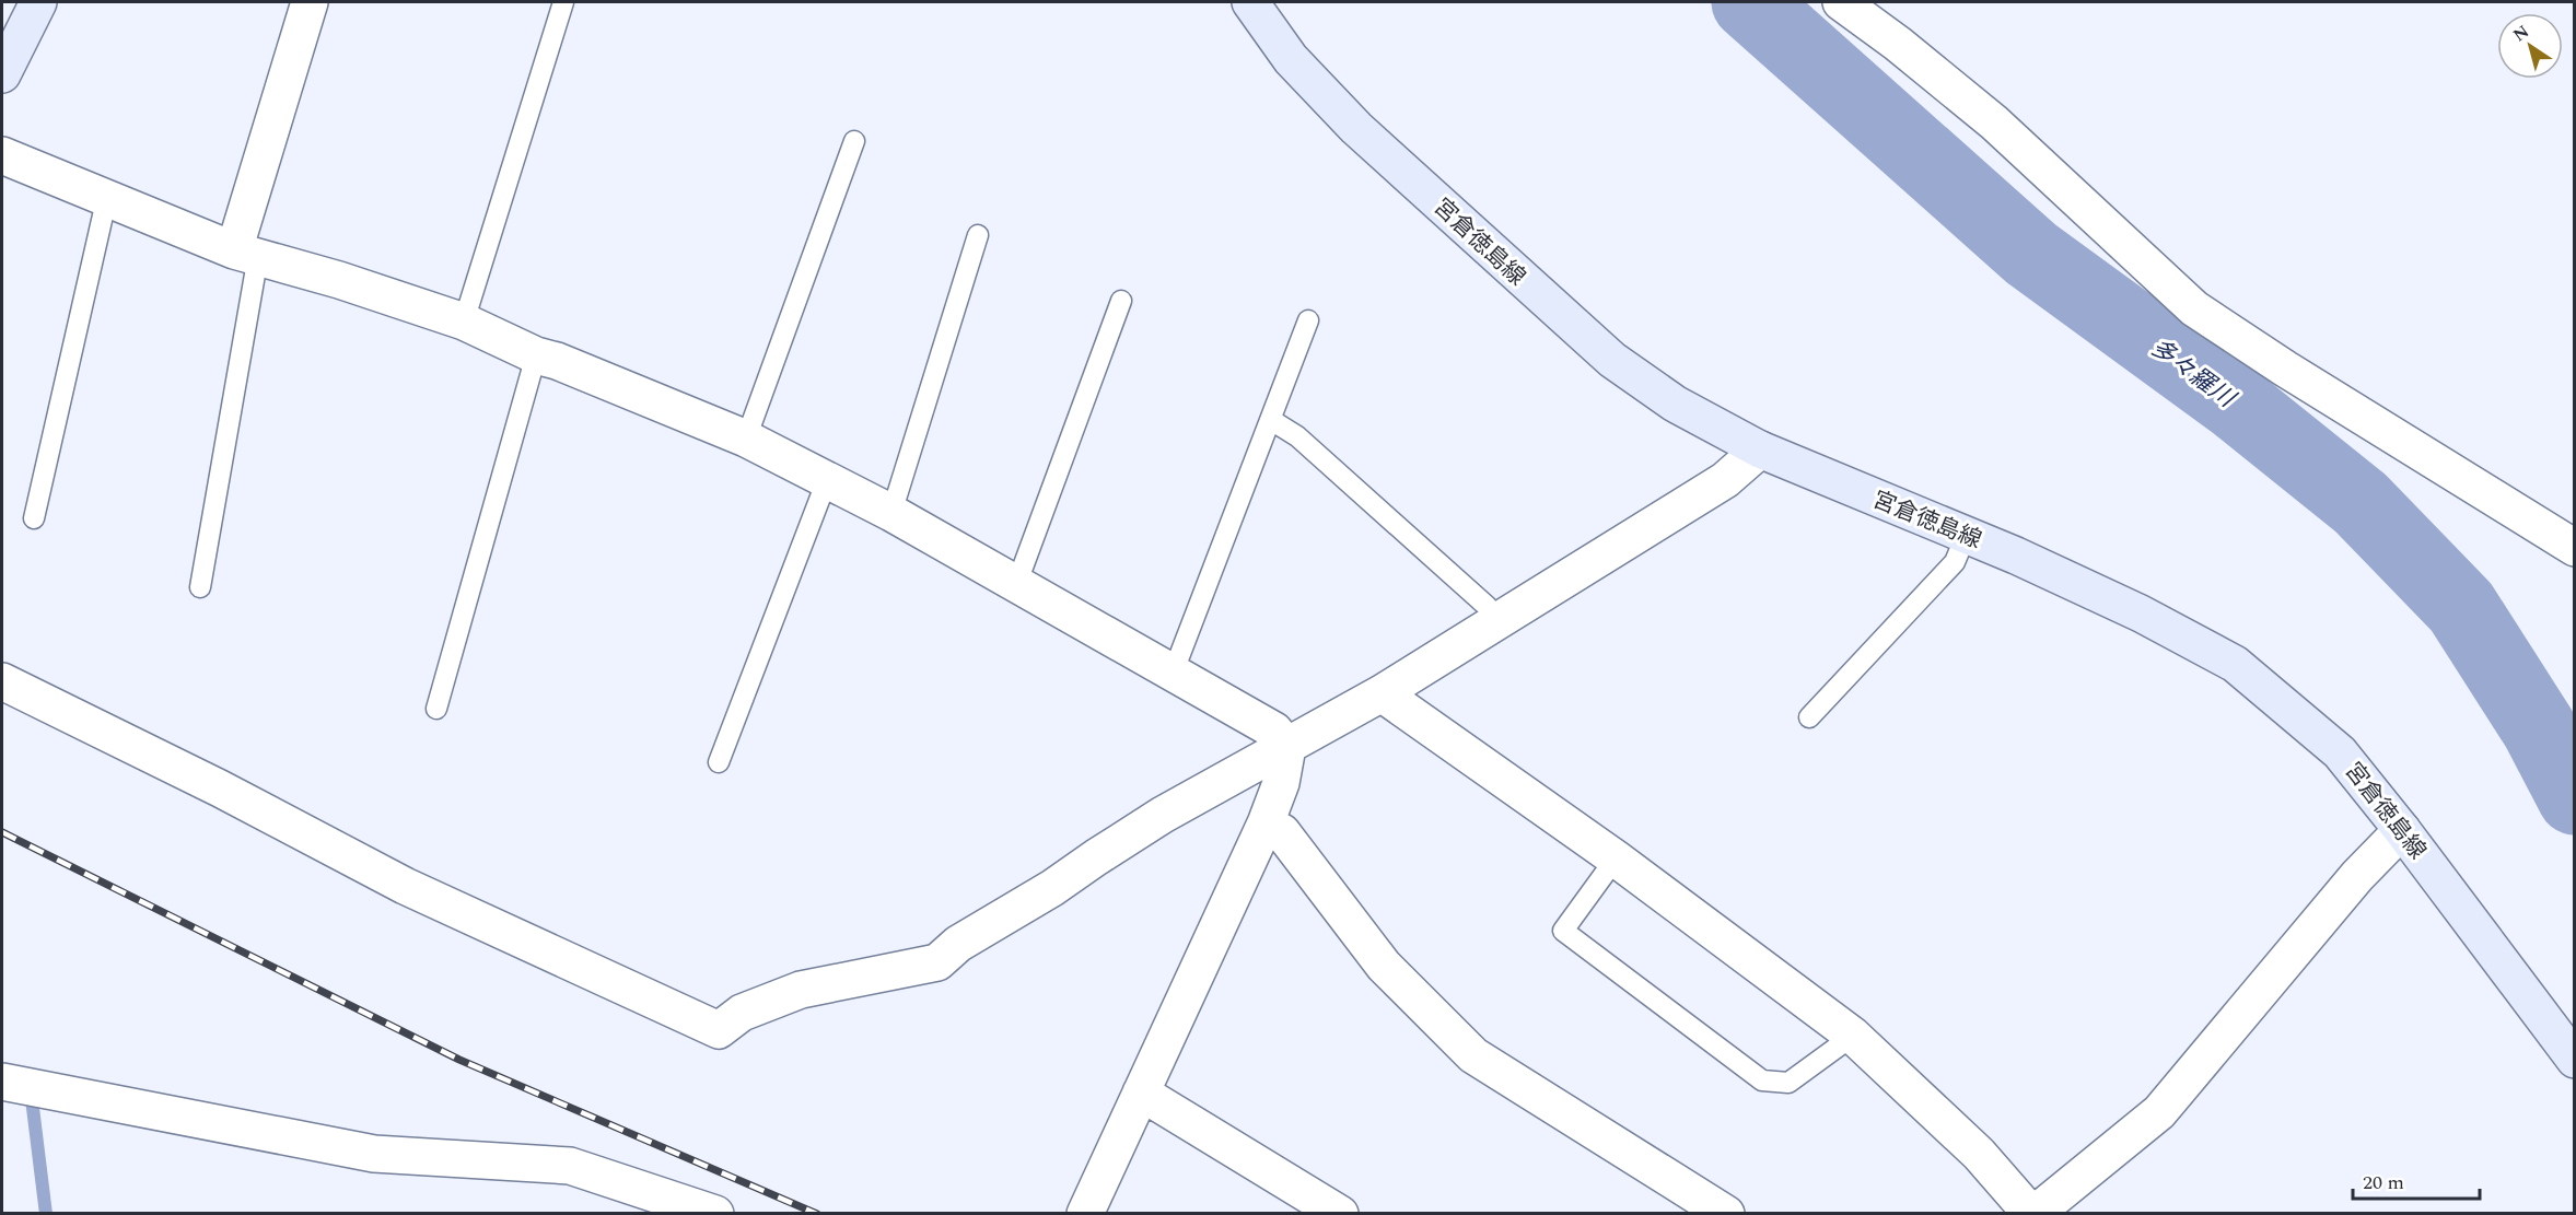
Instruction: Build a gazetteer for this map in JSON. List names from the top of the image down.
{
  "streets": {
    "main road": ["宮倉徳島線"]
  },
  "water": ["多々羅川"],
  "scale_bar": "20 m",
  "north": "top left"
}
